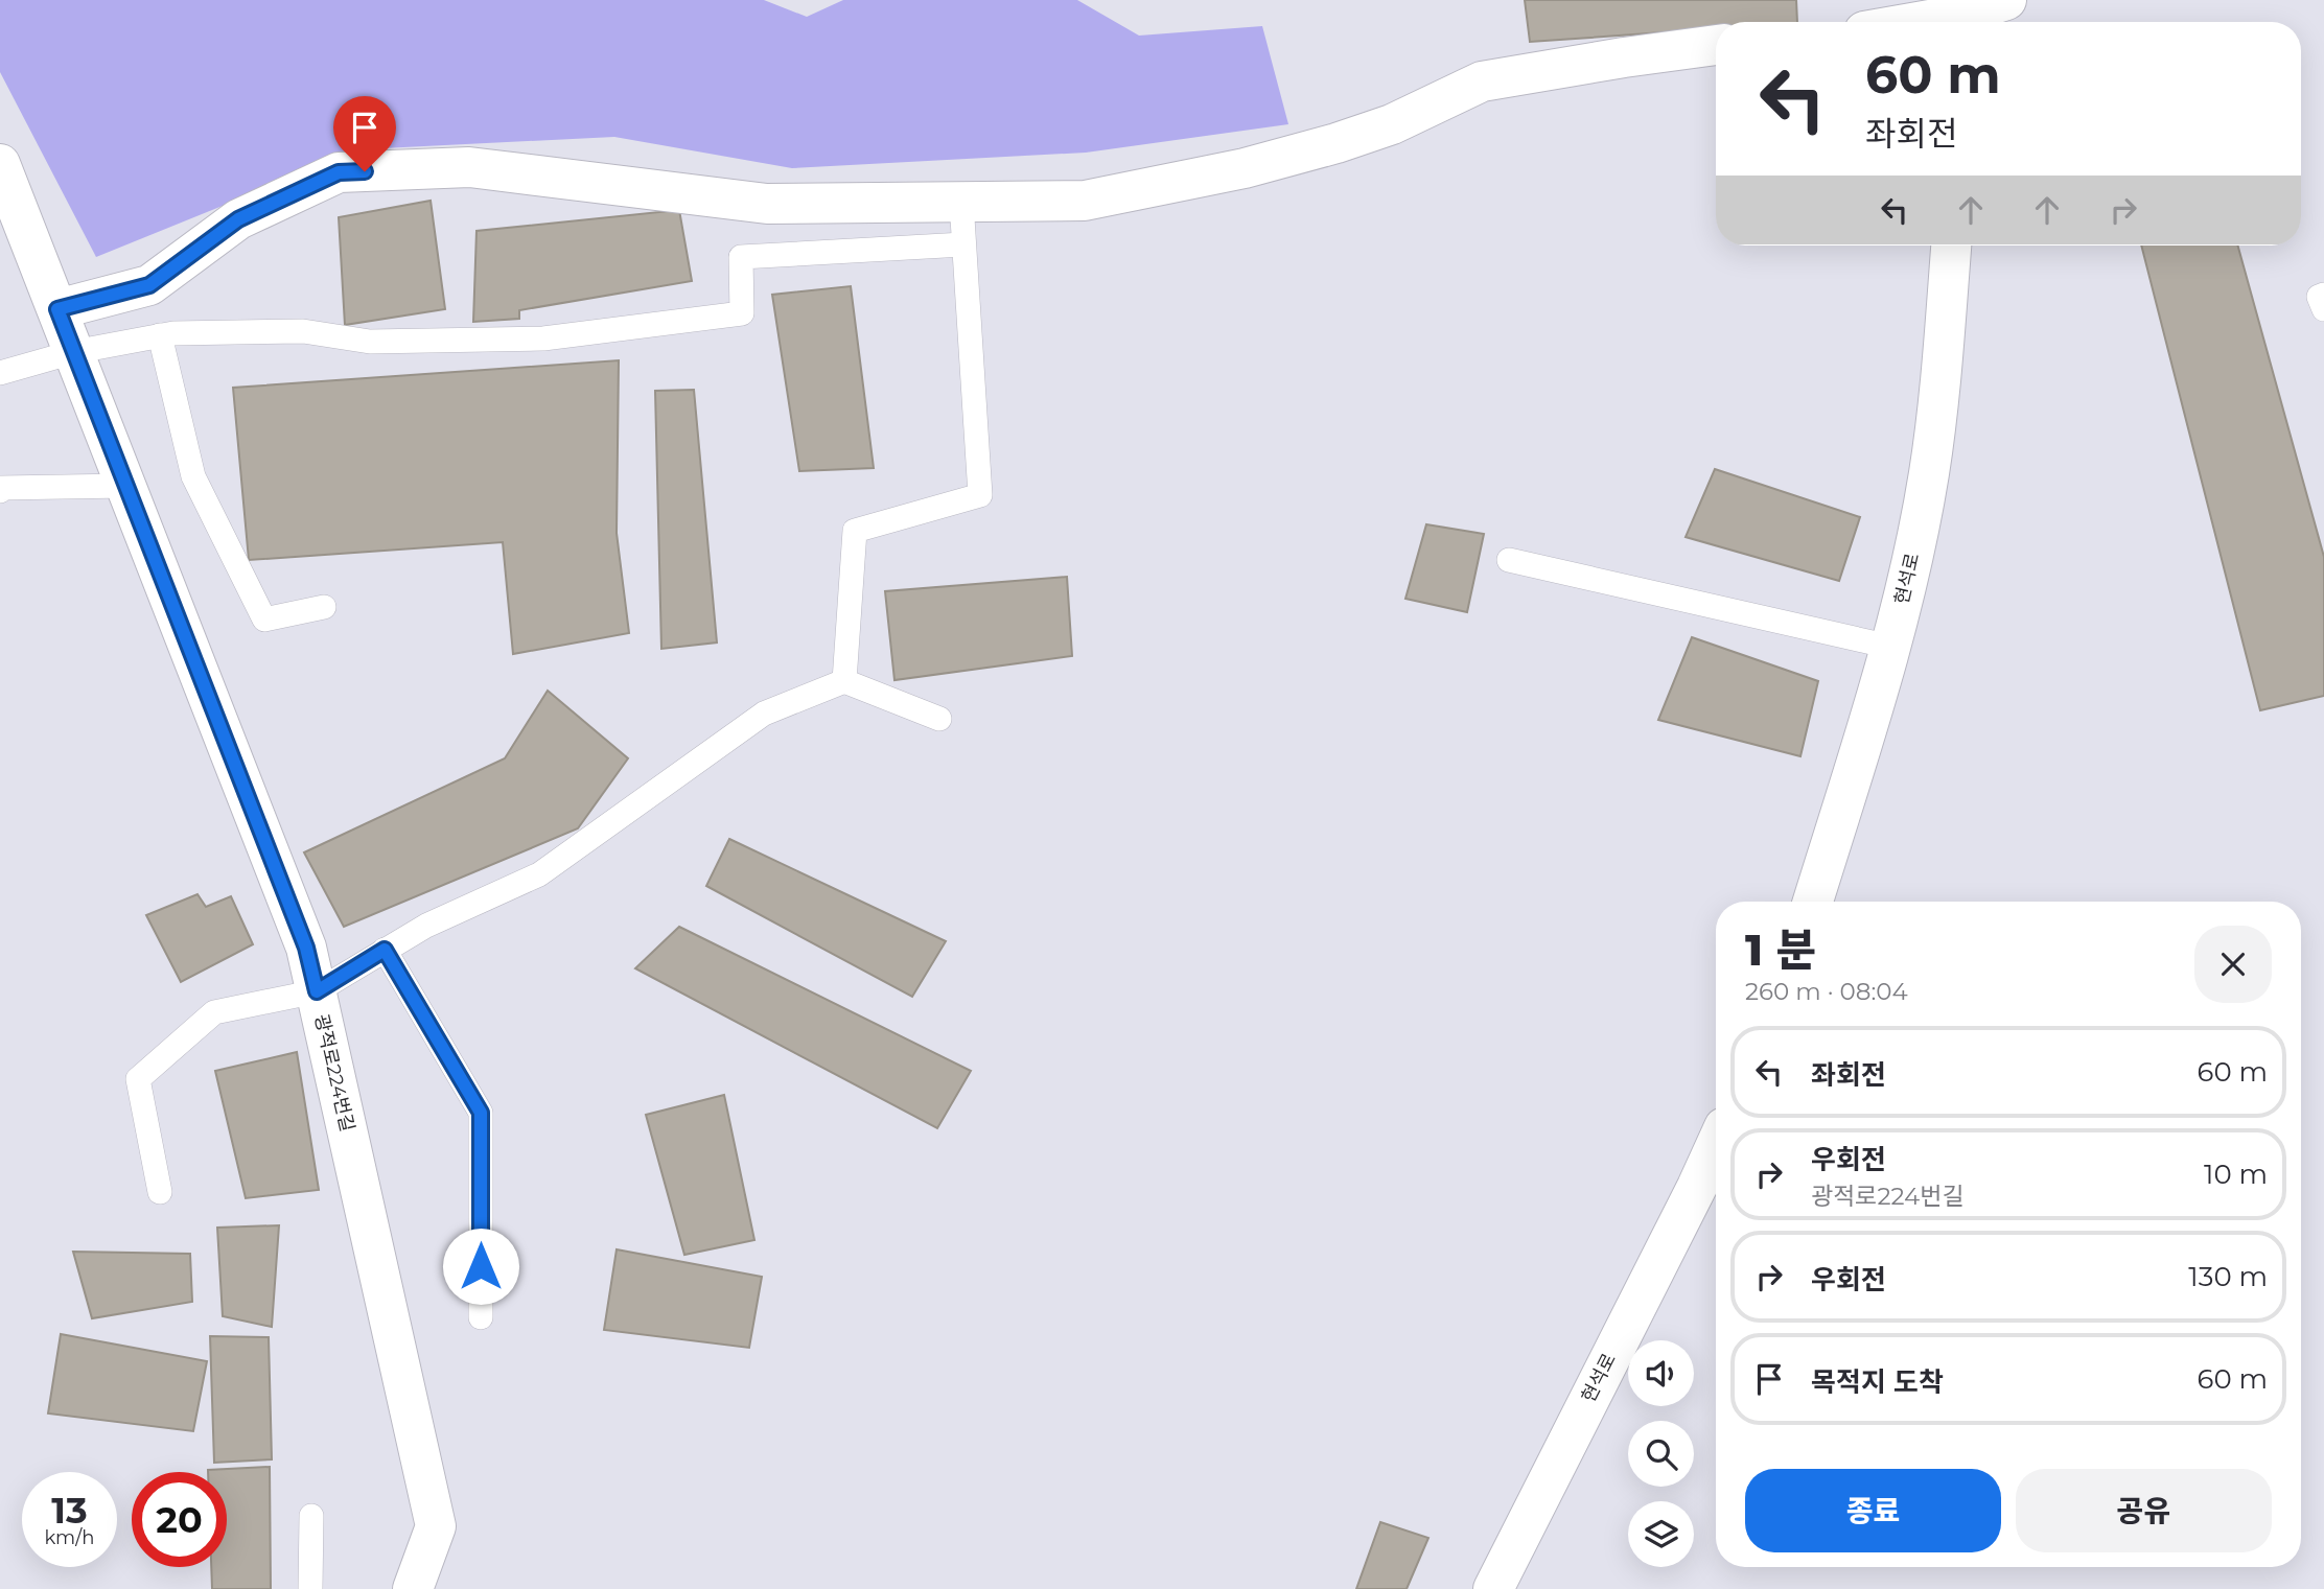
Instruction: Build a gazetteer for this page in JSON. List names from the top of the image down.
{
  "streets": {
    "street": ["현석로", "광적로224번길"]
  },
  "page": {
    "turn": ["60 m", "좌회전"],
    "heading": ["1 분", "260 m · 08:04"],
    "list": [
      {
        "name": "좌회전",
        "value": "60 m"
      },
      {
        "name": "우회전",
        "note": "광적로224번길",
        "value": "10 m"
      },
      {
        "name": "우회전",
        "value": "130 m"
      },
      {
        "name": "목적지 도착",
        "value": "60 m"
      }
    ],
    "buttons": ["종료", "공유"],
    "speed": "13 km/h",
    "limit": "20"
  }
}
